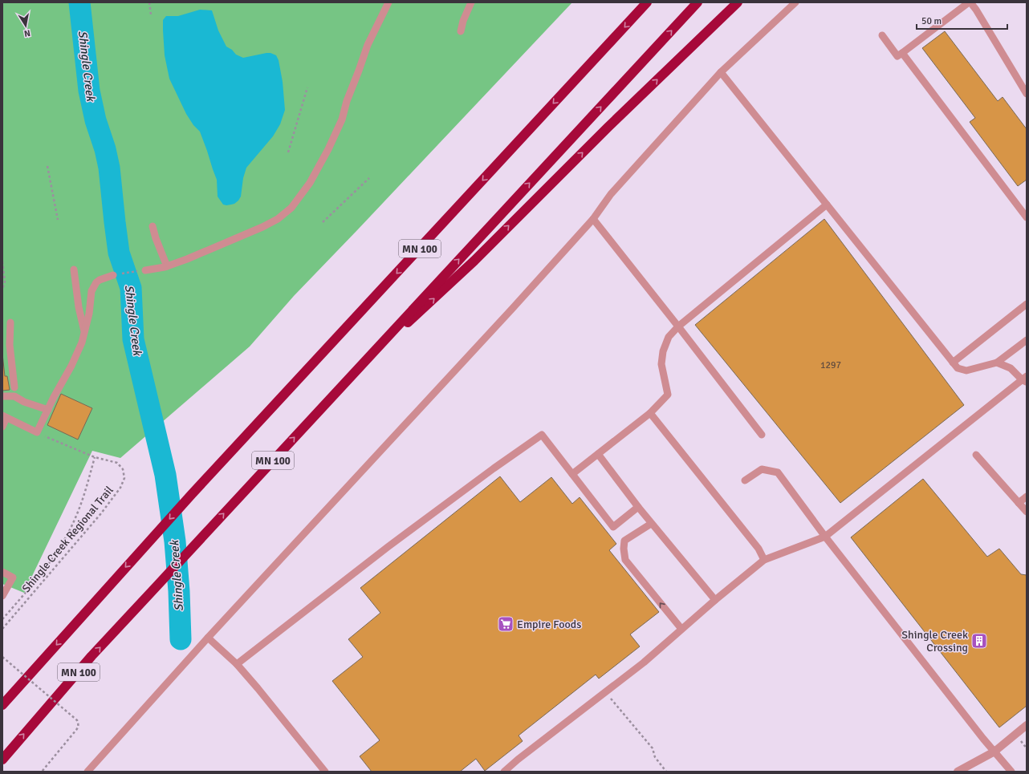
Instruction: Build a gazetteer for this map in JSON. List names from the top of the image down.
{
  "streets": {
    "highway": ["MN 100"],
    "path": ["Shingle Creek Regional Trail"]
  },
  "water": ["Shingle Creek"],
  "places": {
    "supermarket": ["Empire Foods"],
    "building": ["Shingle Creek Crossing"]
  },
  "house_numbers": ["1297"],
  "scale_bar": "50 m",
  "north": "bottom"
}
